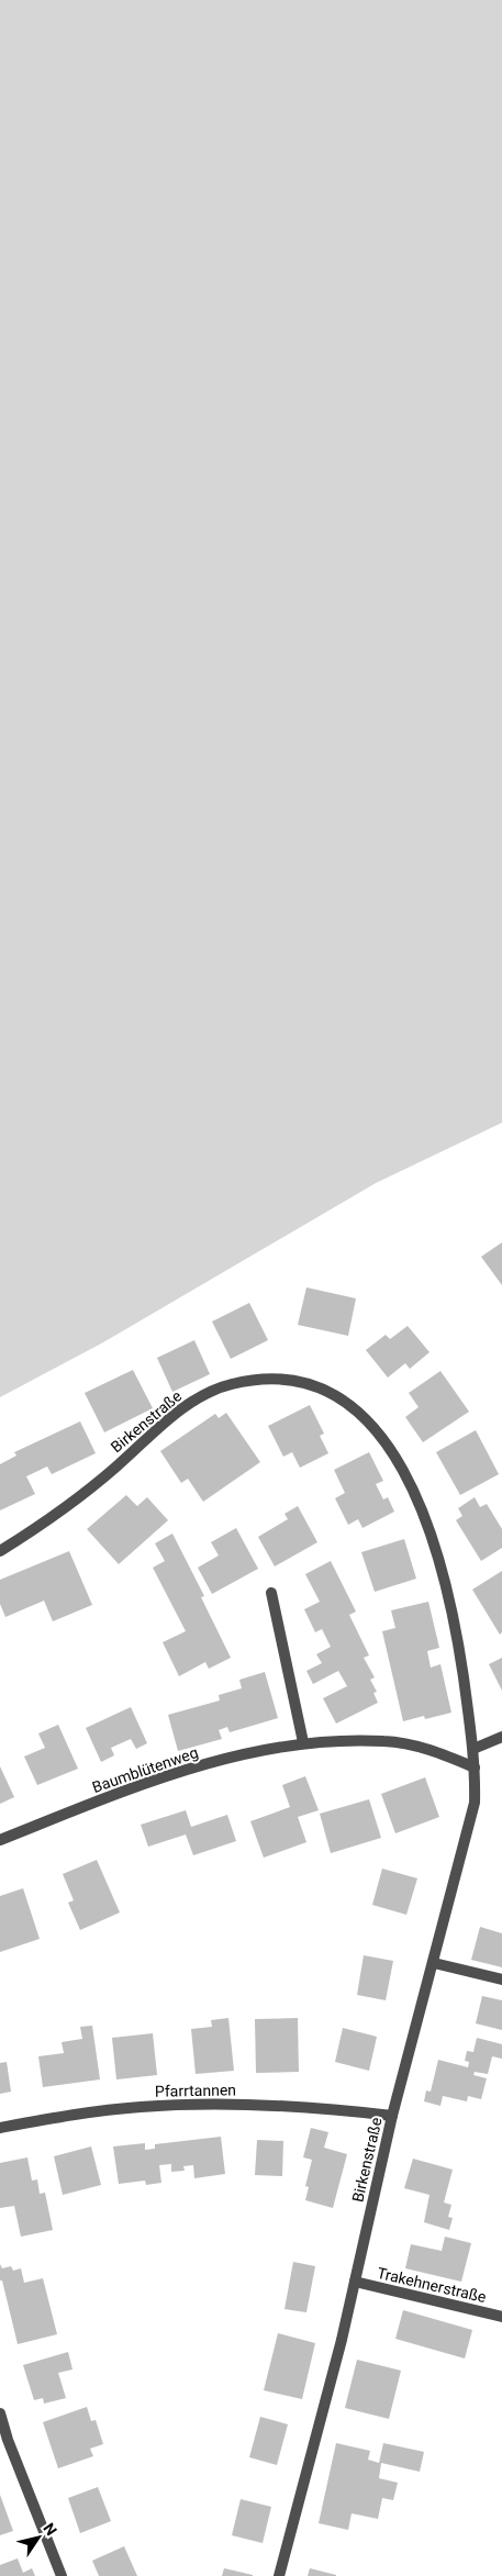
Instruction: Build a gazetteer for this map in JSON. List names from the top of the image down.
{
  "streets": {
    "street": [
      "Birkenstraße",
      "Baumblütenweg",
      "Pfarrtannen",
      "Trakehnerstraße"
    ]
  },
  "crossings": [
    ["Birkenstraße", "Baumblütenweg"],
    ["Birkenstraße", "Pfarrtannen"],
    ["Birkenstraße", "Trakehnerstraße"]
  ],
  "north": "top right"
}
